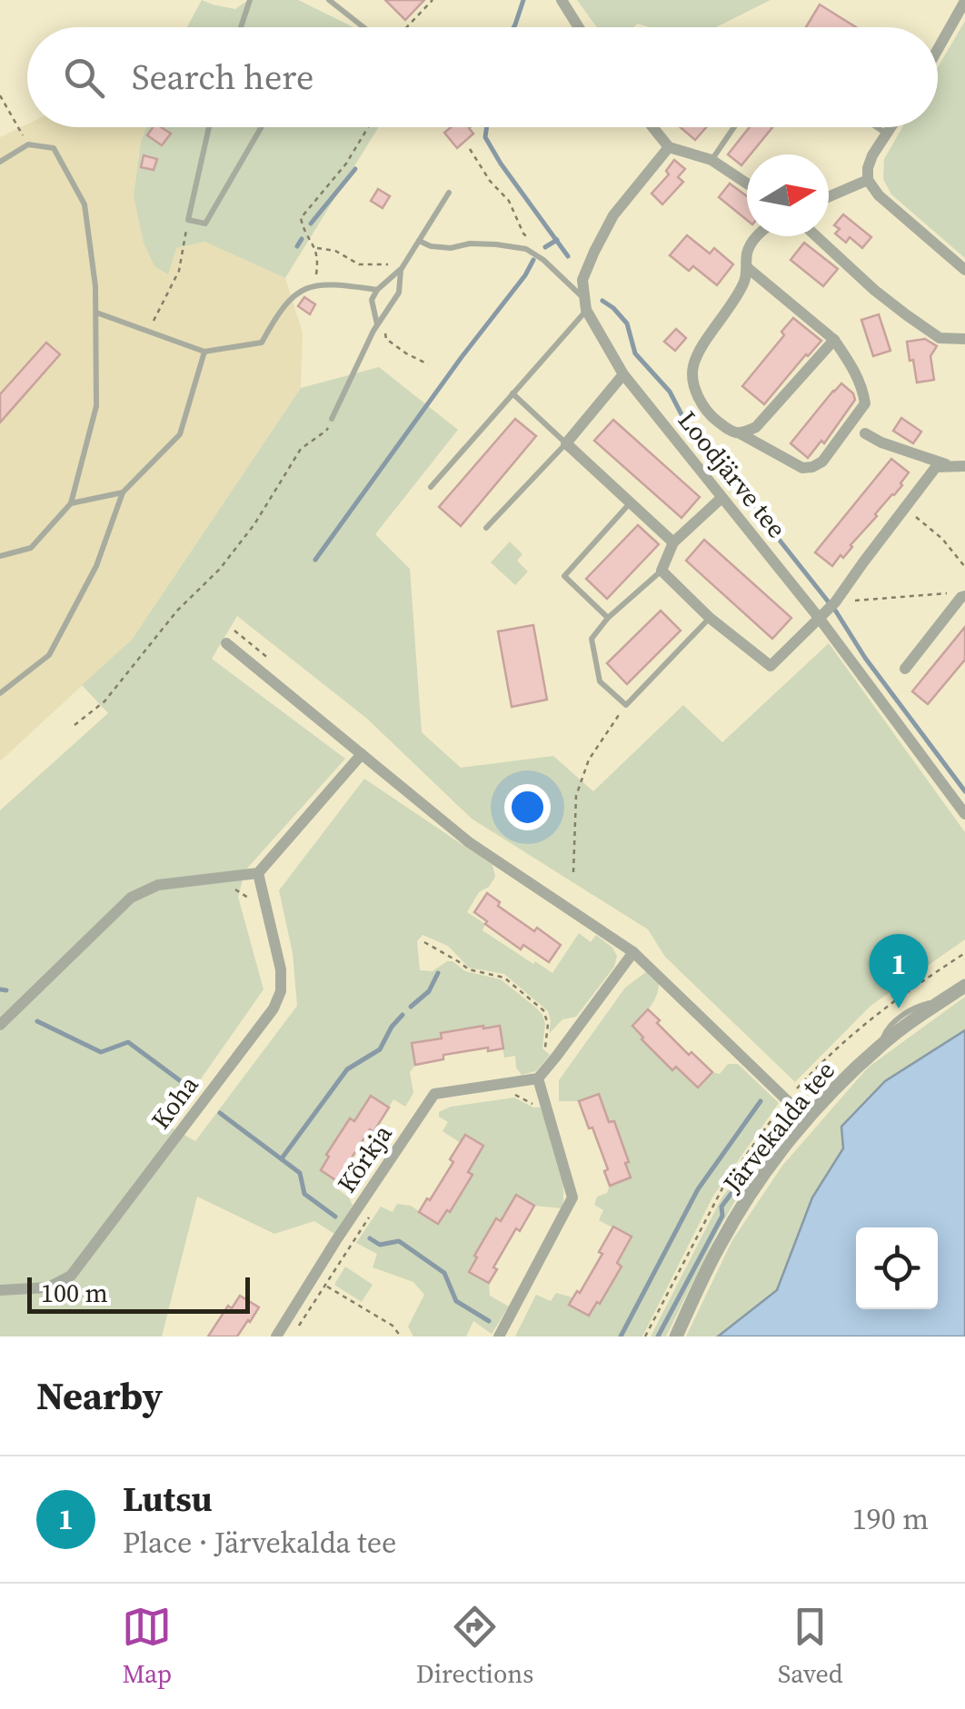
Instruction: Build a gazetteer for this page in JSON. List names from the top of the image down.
{
  "streets": {
    "street": [
      "Loodjärve tee",
      "Koha",
      "Järvekalda tee",
      "Kõrkja"
    ]
  },
  "scale_bar": "100 m",
  "north": "right",
  "page": {
    "search": "Search here",
    "pins": "1",
    "scale": "100 m",
    "heading": "Nearby",
    "list": [
      {
        "mark": "1",
        "name": "Lutsu",
        "note": "Place · Järvekalda tee",
        "value": "190 m"
      }
    ],
    "nav": ["Map", "Directions", "Saved"]
  }
}
